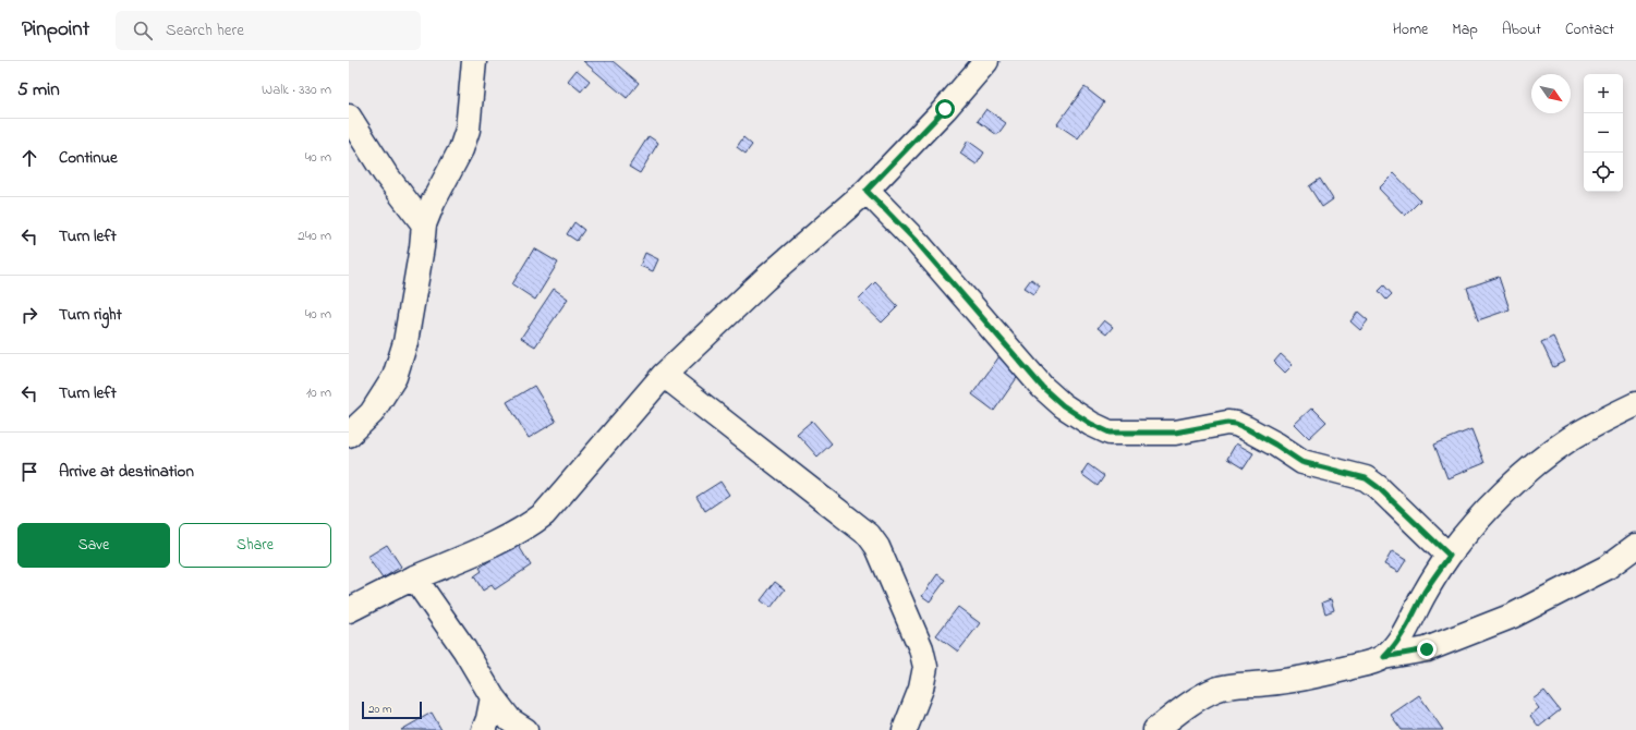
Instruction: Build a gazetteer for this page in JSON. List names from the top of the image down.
{
  "scale_bar": "20 m",
  "north": "bottom right",
  "page": {
    "header": "Pinpoint",
    "search": "Search here",
    "nav": [
      "Home",
      "Map",
      "About",
      "Contact"
    ],
    "heading": ["5 min", "Walk · 330 m"],
    "map_buttons": ["+", "−"],
    "list": [
      ["Continue", "40 m"],
      ["Turn left", "240 m"],
      ["Turn right", "40 m"],
      ["Turn left", "10 m"],
      "Arrive at destination"
    ],
    "buttons": ["Save", "Share"],
    "scale": "20 m"
  }
}
